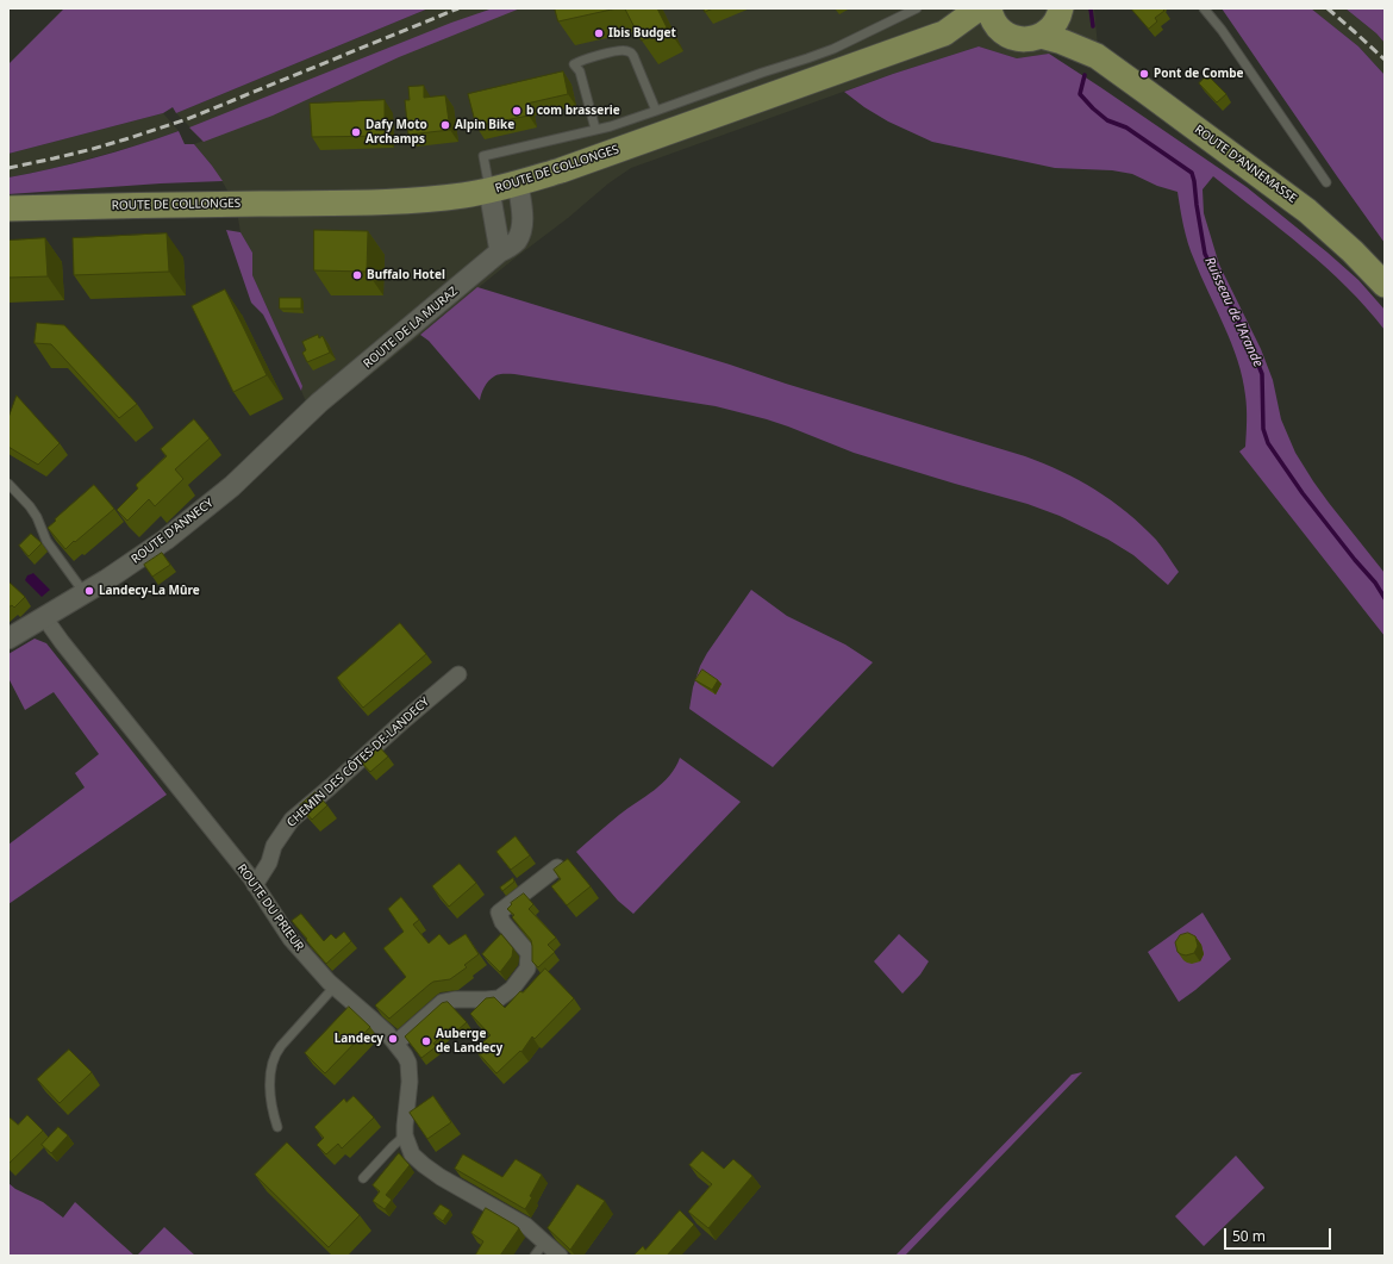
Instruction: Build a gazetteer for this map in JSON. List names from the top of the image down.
{
  "streets": {
    "main road": ["ROUTE D'ANNEMASSE", "ROUTE DE COLLONGES"],
    "street": [
      "ROUTE DE LA MURAZ",
      "ROUTE D'ANNECY",
      "CHEMIN DES CÔTES-DE-LANDECY",
      "ROUTE DU PRIEUR"
    ]
  },
  "crossings": [
    ["ROUTE DE COLLONGES", "ROUTE DE LA MURAZ"],
    ["ROUTE DE LA MURAZ", "ROUTE D'ANNECY"],
    ["ROUTE D'ANNECY", "ROUTE DU PRIEUR"],
    ["CHEMIN DES CÔTES-DE-LANDECY", "ROUTE DU PRIEUR"]
  ],
  "water": ["Ruisseau de l'Arande"],
  "places": [
    "Ibis Budget",
    "Pont de Combe",
    "b com brasserie",
    "Alpin Bike",
    "Dafy Moto Archamps",
    "Buffalo Hotel",
    "Landecy-La Mûre",
    "Landecy",
    "Auberge de Landecy"
  ],
  "scale_bar": "50 m"
}
